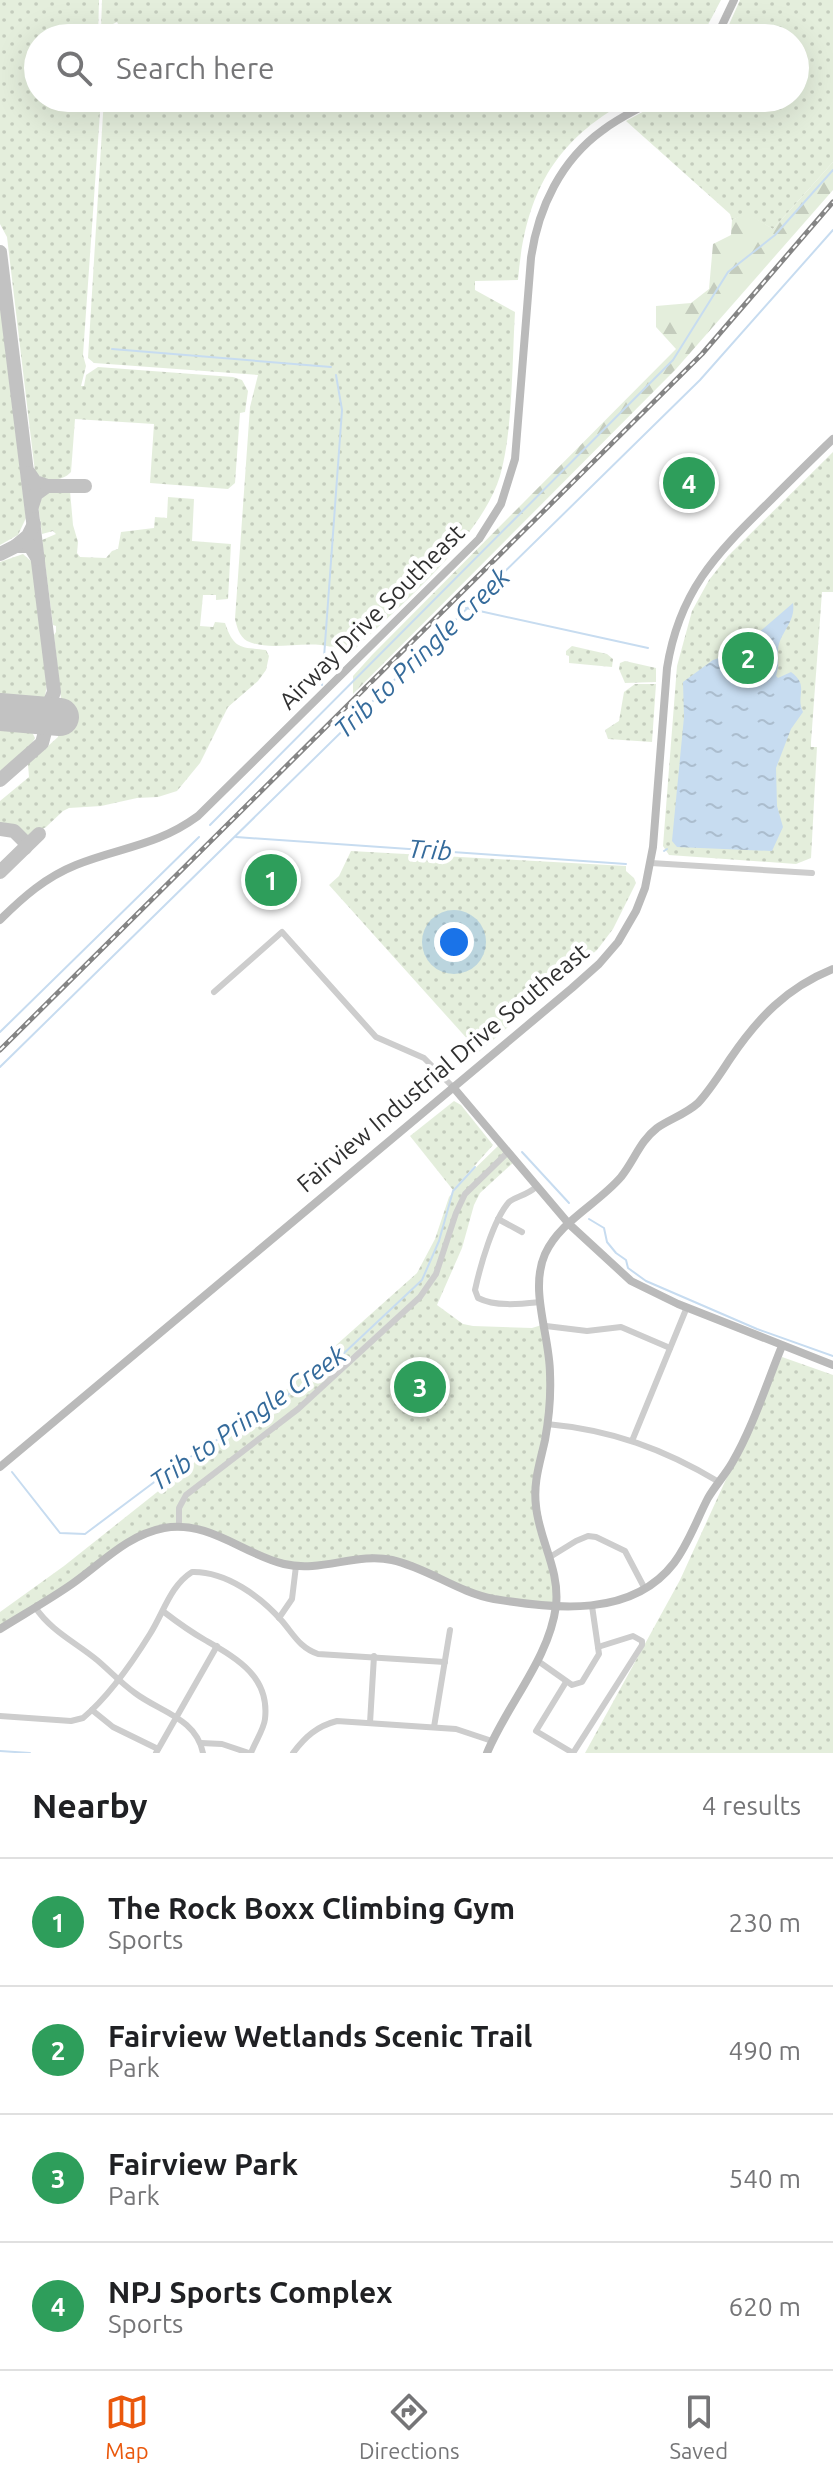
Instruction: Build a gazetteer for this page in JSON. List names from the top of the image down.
{
  "streets": {
    "street": ["Airway Drive Southeast", "Fairview Industrial Drive Southeast"]
  },
  "water": ["Trib to Pringle Creek", "Trib"],
  "page": {
    "search": "Search here",
    "pins": [
      "4",
      "2",
      "1",
      "3"
    ],
    "heading": ["Nearby", "4 results"],
    "list": [
      {
        "mark": "1",
        "name": "The Rock Boxx Climbing Gym",
        "note": "Sports",
        "value": "230 m"
      },
      {
        "mark": "2",
        "name": "Fairview Wetlands Scenic Trail",
        "note": "Park",
        "value": "490 m"
      },
      {
        "mark": "3",
        "name": "Fairview Park",
        "note": "Park",
        "value": "540 m"
      },
      {
        "mark": "4",
        "name": "NPJ Sports Complex",
        "note": "Sports",
        "value": "620 m"
      }
    ],
    "nav": ["Map", "Directions", "Saved"]
  }
}
